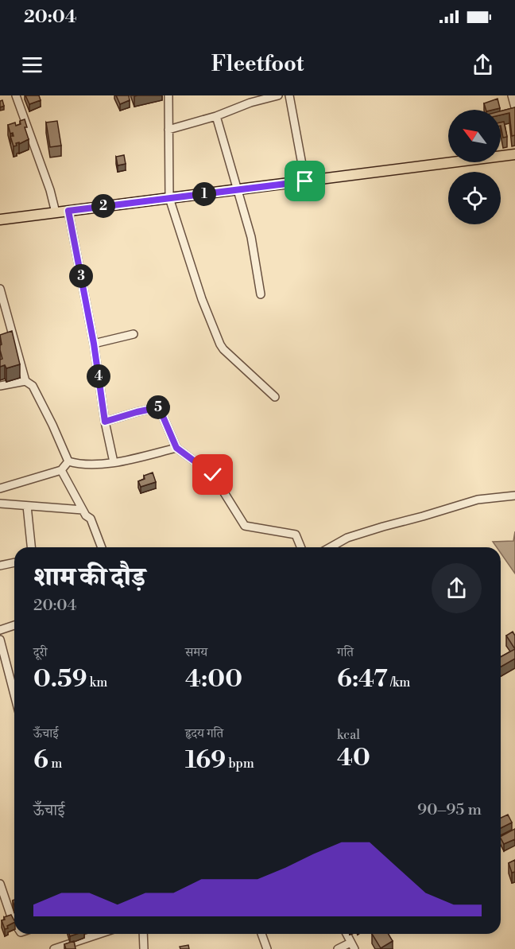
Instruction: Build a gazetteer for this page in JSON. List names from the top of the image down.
{
  "north": "top left",
  "page": {
    "status": "20:04",
    "header": "Fleetfoot",
    "pins": [
      "1",
      "2",
      "3",
      "4",
      "5"
    ],
    "heading": ["शाम की दौड़", "20:04"],
    "stats": [
      ["दूरी", "0.59 km"],
      ["समय", "4:00"],
      ["गति", "6:47 /km"],
      ["ऊँचाई", "6 m"],
      ["हृदय गति", "169 bpm"],
      ["kcal", "40"]
    ],
    "chart": ["ऊँचाई", "90–95 m"]
  }
}
